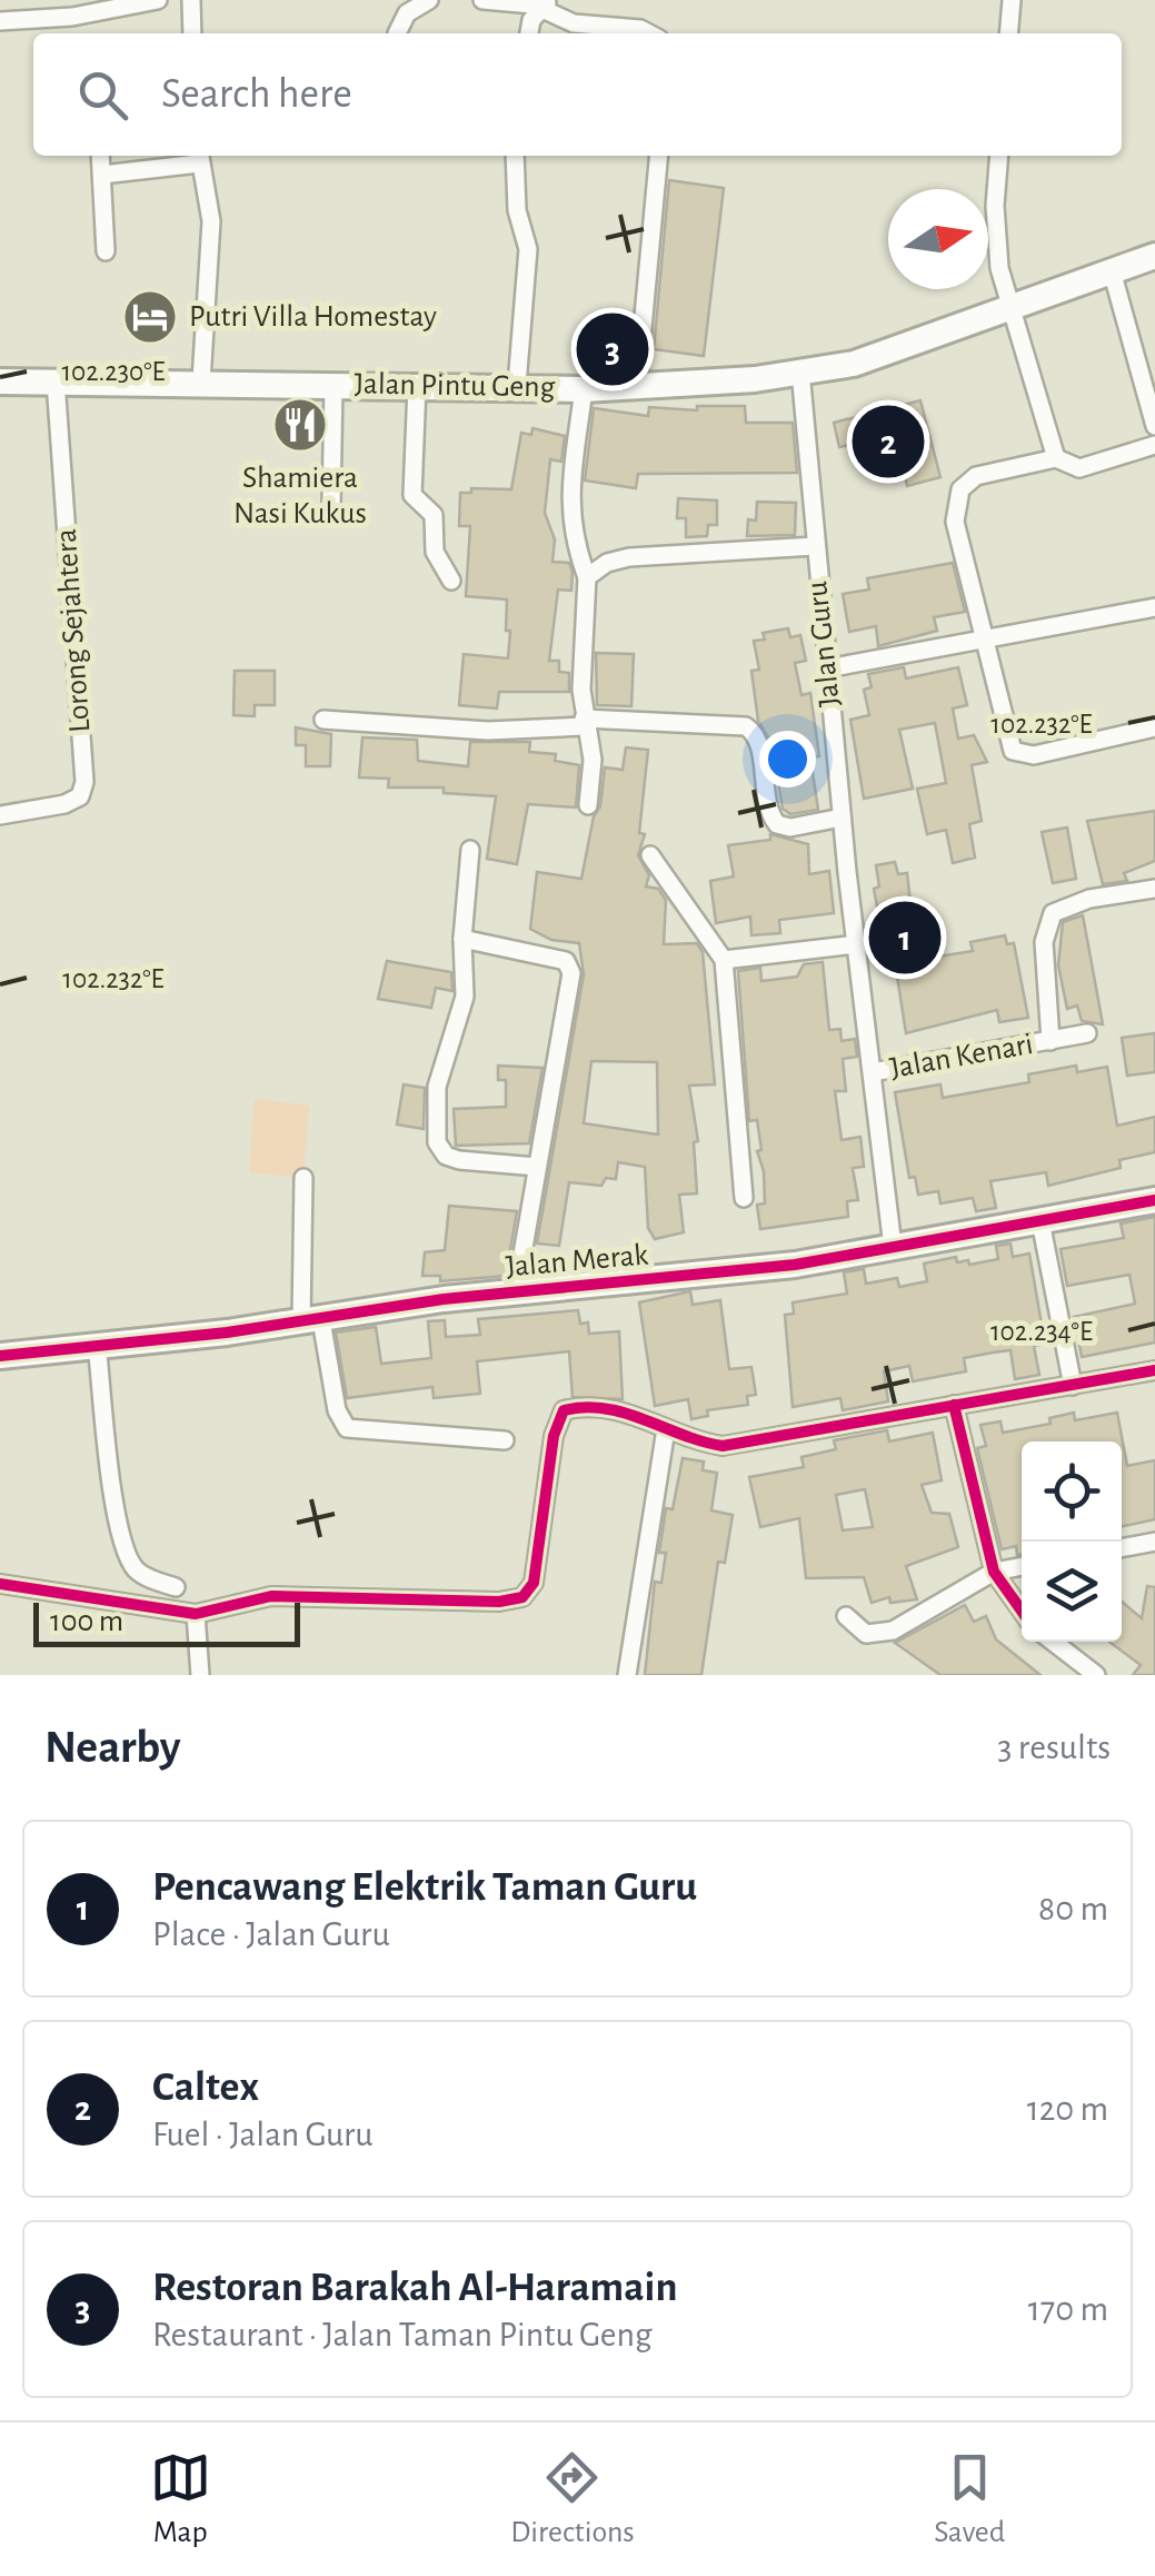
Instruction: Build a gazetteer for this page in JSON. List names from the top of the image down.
{
  "streets": {
    "main road": ["Jalan Pintu Geng", "Jalan Merak"],
    "street": ["Lorong Sejahtera", "Jalan Guru", "Jalan Kenari"]
  },
  "crossings": [
    ["Jalan Pintu Geng", "Lorong Sejahtera"],
    ["Jalan Pintu Geng", "Jalan Guru"],
    ["Jalan Guru", "Jalan Kenari"],
    ["Jalan Guru", "Jalan Merak"]
  ],
  "places": {
    "hotel": ["Putri Villa Homestay"],
    "restaurant": ["Shamiera Nasi Kukus"]
  },
  "scale_bar": "100 m",
  "north": "right",
  "page": {
    "search": "Search here",
    "pins": ["3", "2", "1"],
    "scale": "100 m",
    "heading": ["Nearby", "3 results"],
    "list": [
      {
        "mark": "1",
        "name": "Pencawang Elektrik Taman Guru",
        "note": "Place · Jalan Guru",
        "value": "80 m"
      },
      {
        "mark": "2",
        "name": "Caltex",
        "note": "Fuel · Jalan Guru",
        "value": "120 m"
      },
      {
        "mark": "3",
        "name": "Restoran Barakah Al-Haramain",
        "note": "Restaurant · Jalan Taman Pintu Geng",
        "value": "170 m"
      }
    ],
    "nav": ["Map", "Directions", "Saved"]
  },
  "coordinates": ["102.230°E", "102.232°E", "102.234°E"]
}
